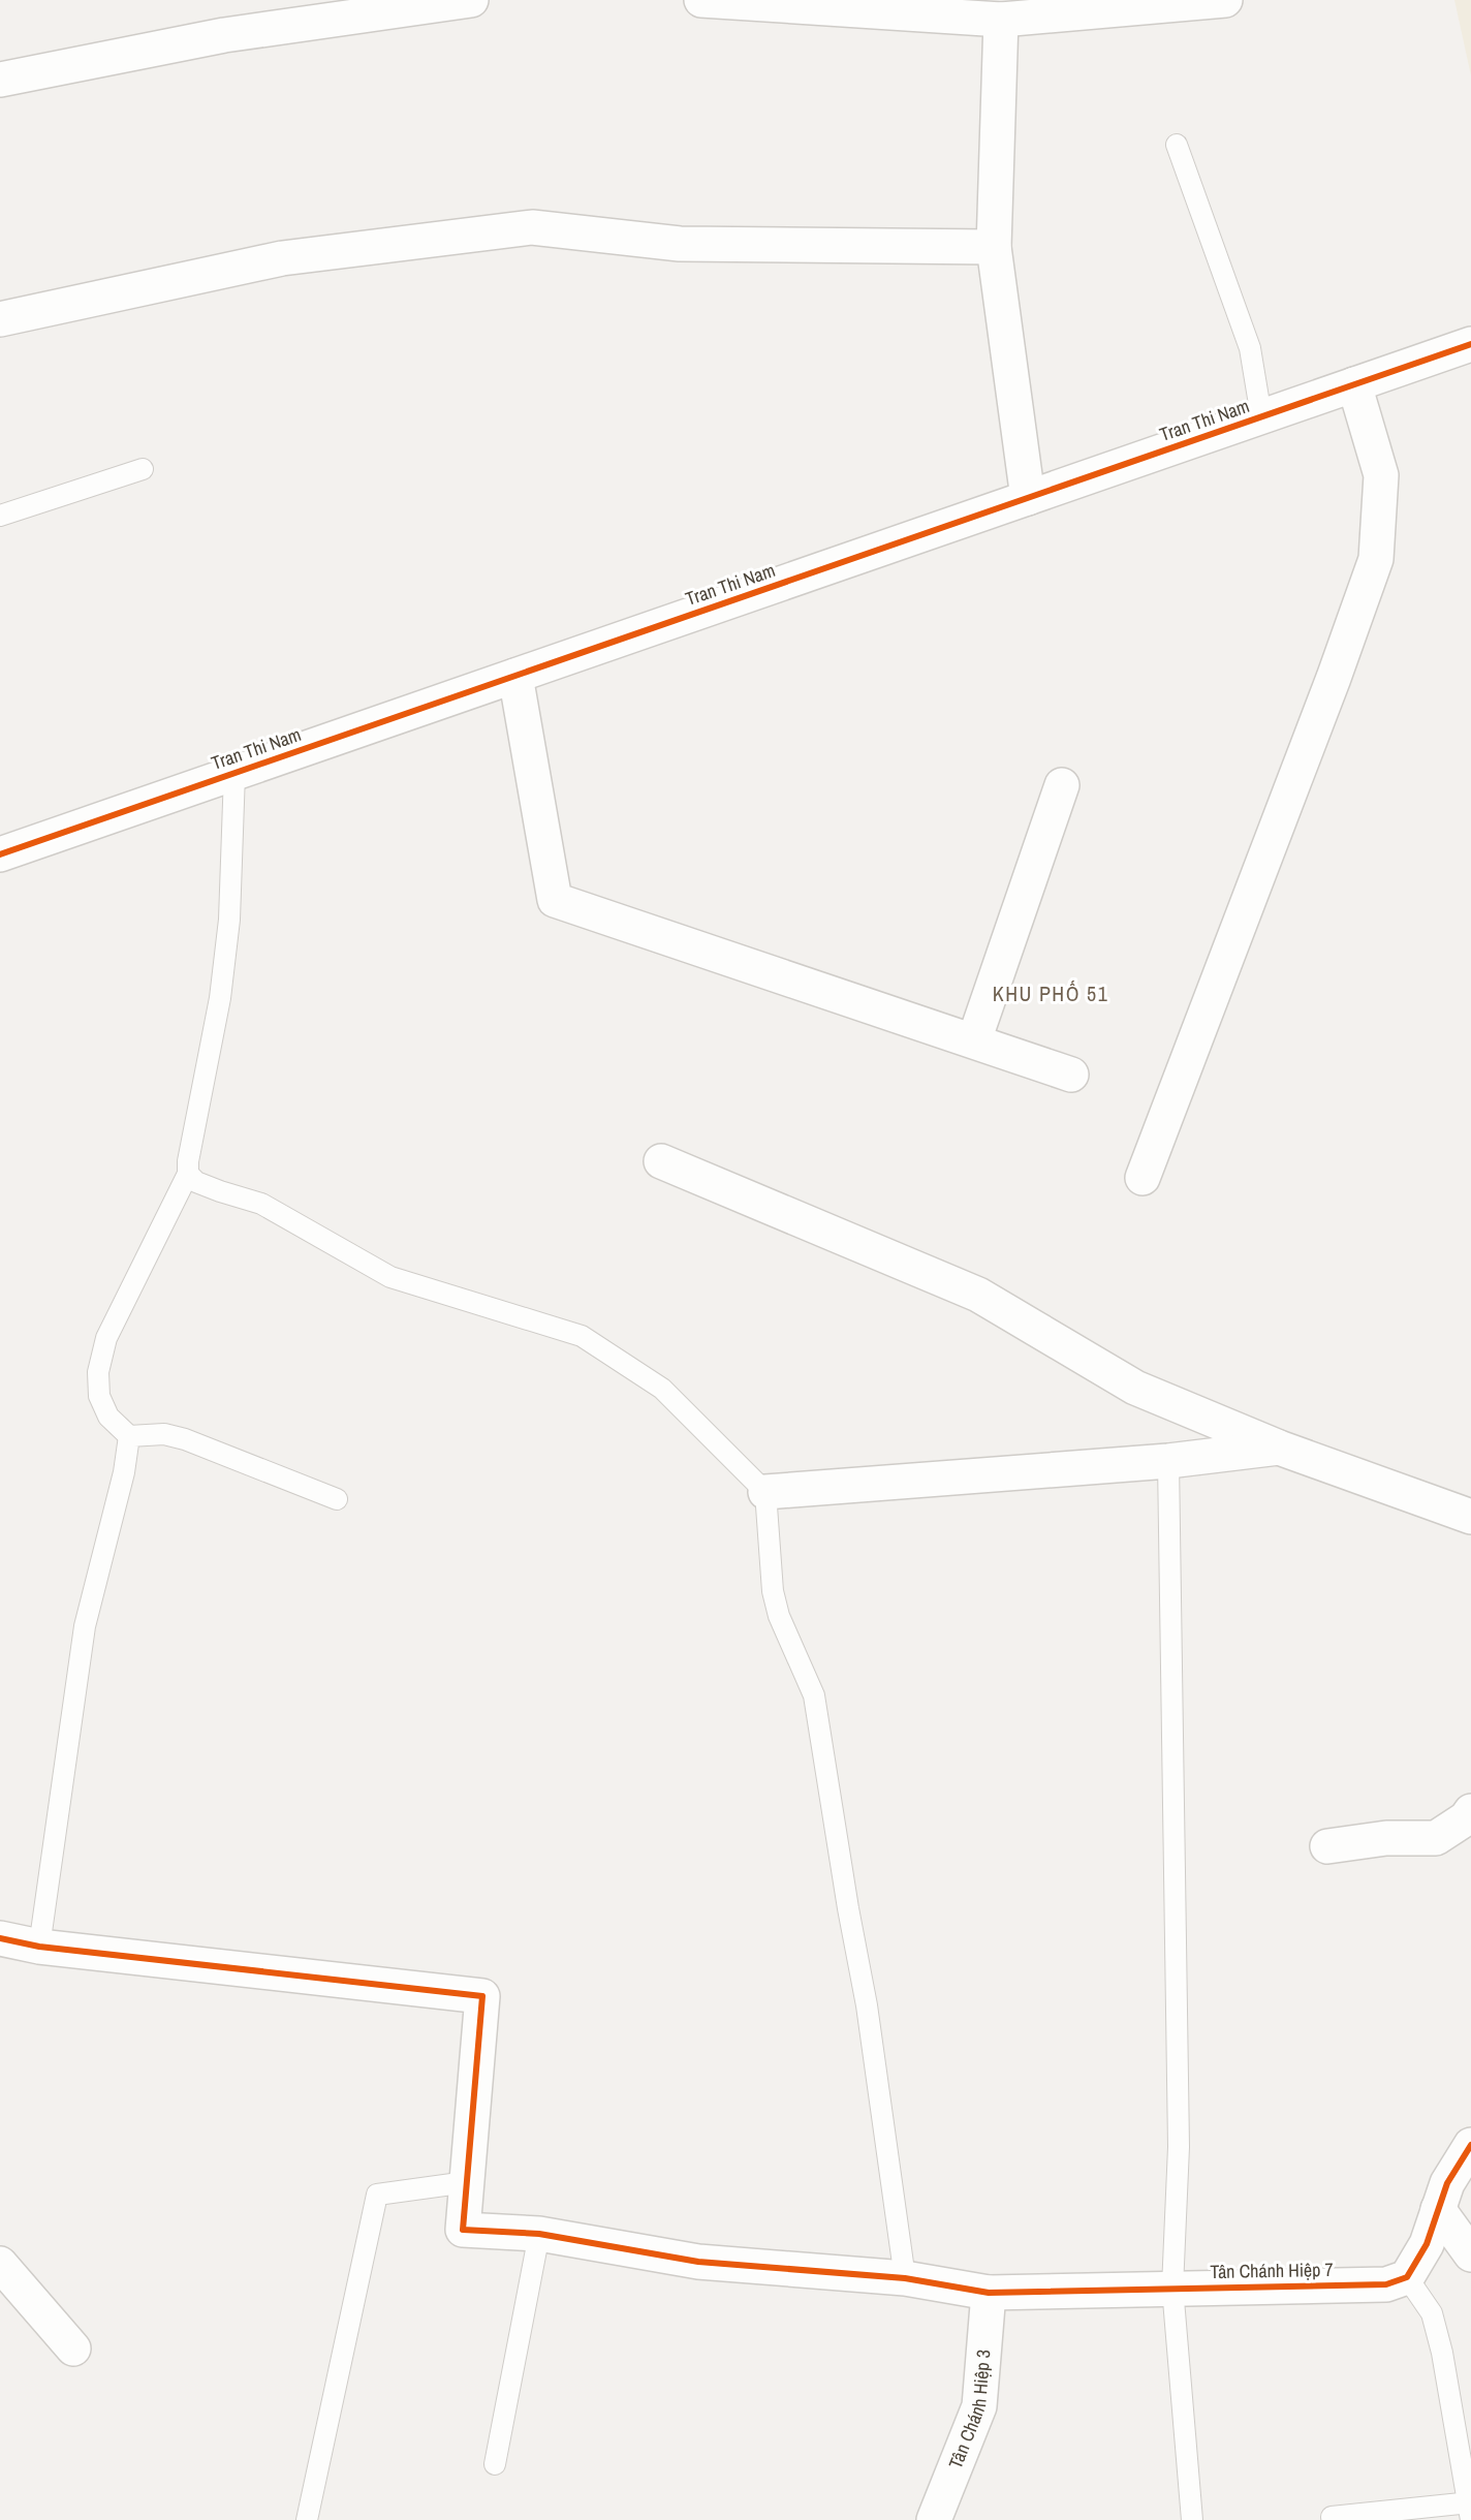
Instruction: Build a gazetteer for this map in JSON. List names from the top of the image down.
{
  "streets": {
    "street": ["Tran Thi Nam", "Tân Chánh Hiệp 7", "Tân Chánh Hiệp 3"]
  },
  "crossings": [
    ["Tân Chánh Hiệp 7", "Tân Chánh Hiệp 3"]
  ],
  "districts": ["KHU PHỐ 51"]
}
